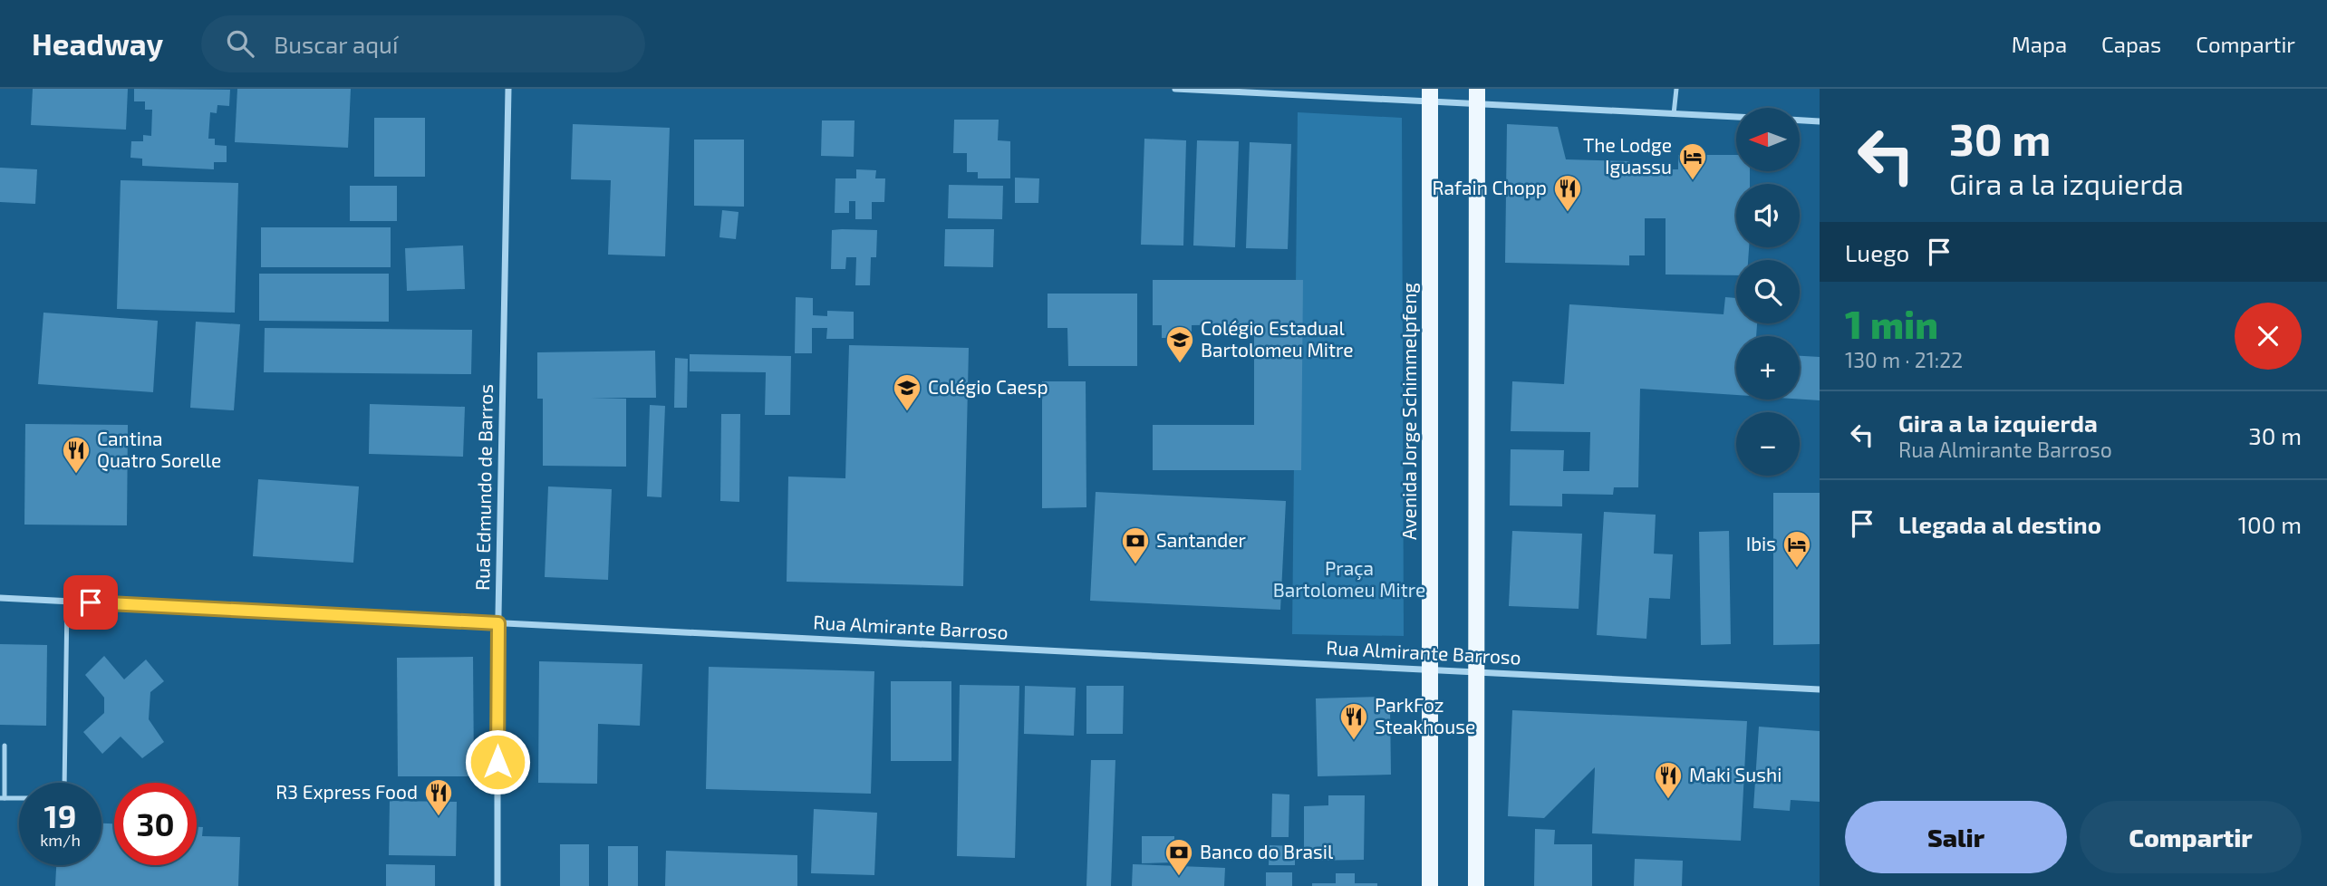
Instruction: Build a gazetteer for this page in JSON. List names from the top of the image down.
{
  "streets": {
    "main road": ["Avenida Jorge Schimmelpfeng"],
    "street": ["Rua Edmundo de Barros", "Rua Almirante Barroso"]
  },
  "crossings": [
    ["Avenida Jorge Schimmelpfeng", "Rua Almirante Barroso"],
    ["Rua Edmundo de Barros", "Rua Almirante Barroso"]
  ],
  "parks": ["Praça Bartolomeu Mitre"],
  "places": {
    "hotel": ["The Lodge Iguassu", "Ibis"],
    "restaurant": [
      "Rafain Chopp",
      "Cantina Quatro Sorelle",
      "ParkFoz Steakhouse",
      "Maki Sushi",
      "R3 Express Food"
    ],
    "school or university": ["Colégio Estadual Bartolomeu Mitre", "Colégio Caesp"],
    "bank": ["Santander", "Banco do Brasil"]
  },
  "north": "left",
  "page": {
    "header": "Headway",
    "search": "Buscar aquí",
    "nav": ["Mapa", "Capas", "Compartir"],
    "turn": ["30 m", "Gira a la izquierda"],
    "map_buttons": ["+", "−"],
    "then": "Luego",
    "heading": ["1 min", "130 m · 21:22"],
    "list": [
      {
        "name": "Gira a la izquierda",
        "note": "Rua Almirante Barroso",
        "value": "30 m"
      },
      {
        "name": "Llegada al destino",
        "value": "100 m"
      }
    ],
    "speed": "19 km/h",
    "limit": "30",
    "buttons": ["Salir", "Compartir"]
  }
}
